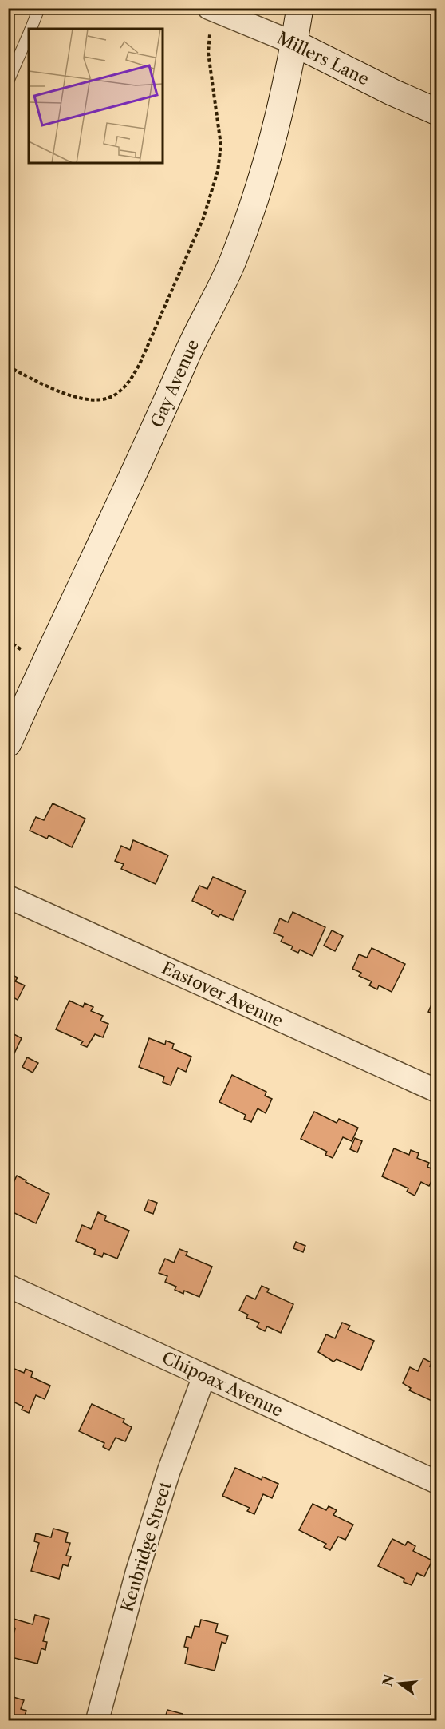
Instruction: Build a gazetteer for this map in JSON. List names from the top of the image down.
{
  "streets": {
    "street": [
      "Millers Lane",
      "Gay Avenue",
      "Eastover Avenue",
      "Chipoax Avenue",
      "Kenbridge Street"
    ]
  },
  "crossings": [
    ["Millers Lane", "Gay Avenue"],
    ["Chipoax Avenue", "Kenbridge Street"]
  ],
  "north": "left"
}
